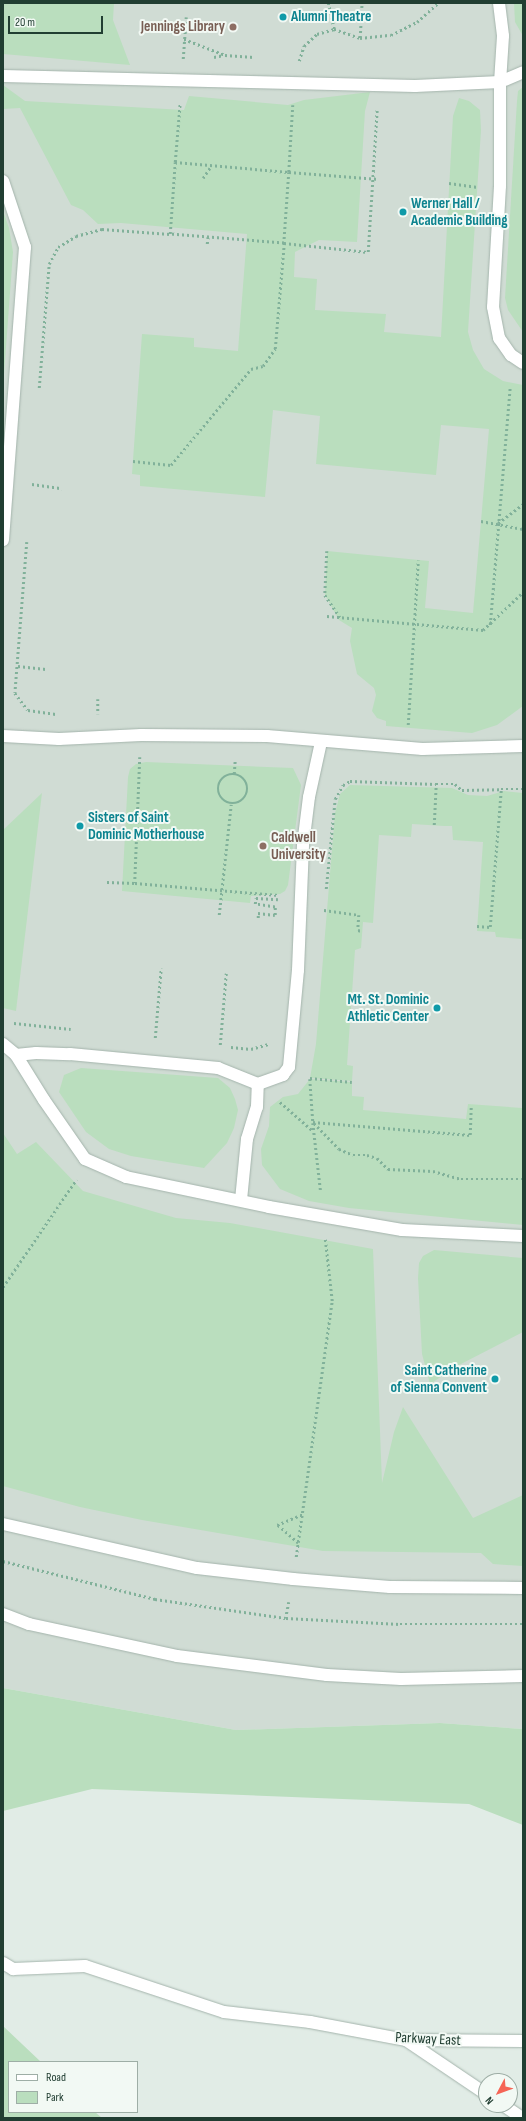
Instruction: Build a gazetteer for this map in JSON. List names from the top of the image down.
{
  "streets": {
    "street": ["Parkway East"]
  },
  "places": [
    "Alumni Theatre",
    "Jennings Library",
    "Werner Hall / Academic Building",
    "Sisters of Saint Dominic Motherhouse",
    "Caldwell University",
    "Mt. St. Dominic Athletic Center",
    "Saint Catherine of Sienna Convent"
  ],
  "legend": ["Road", "Park"],
  "scale_bar": "20 m",
  "north": "bottom left"
}
